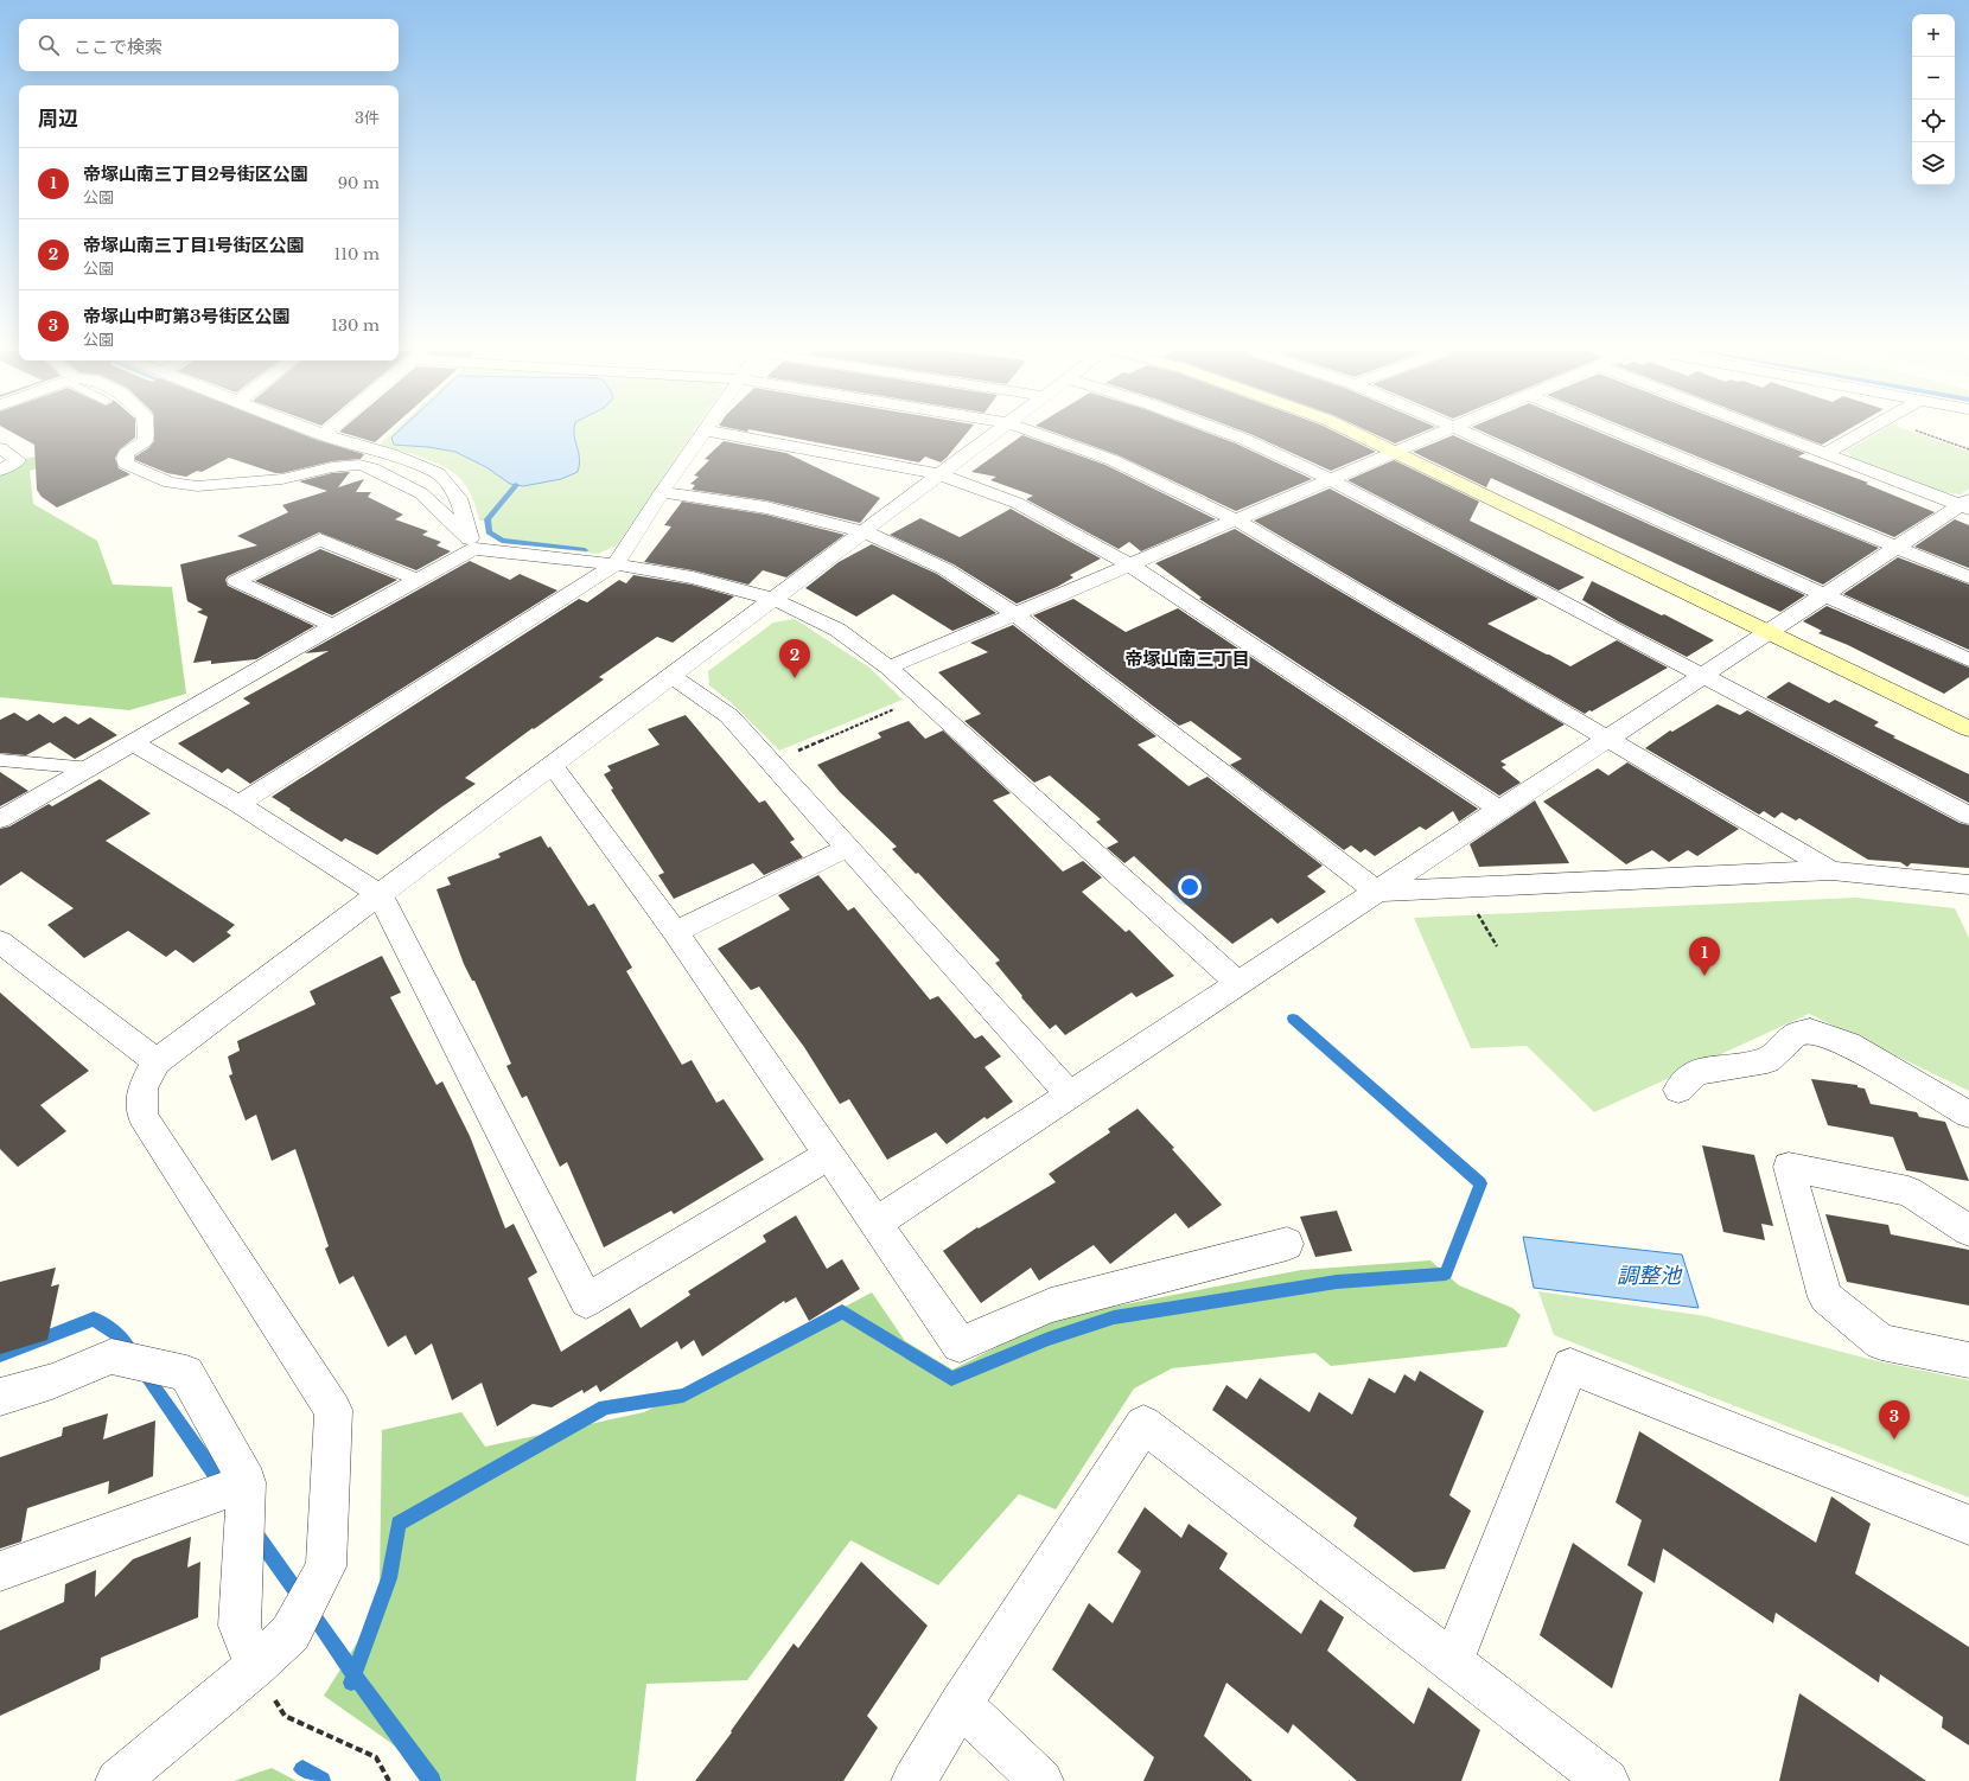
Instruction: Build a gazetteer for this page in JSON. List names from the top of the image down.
{
  "districts": ["帝塚山南三丁目"],
  "water": ["調整池"],
  "page": {
    "map_buttons": ["+", "−"],
    "search": "ここで検索",
    "heading": ["周辺", "3件"],
    "list": [
      {
        "mark": "1",
        "name": "帝塚山南三丁目2号街区公園",
        "note": "公園",
        "value": "90 m"
      },
      {
        "mark": "2",
        "name": "帝塚山南三丁目1号街区公園",
        "note": "公園",
        "value": "110 m"
      },
      {
        "mark": "3",
        "name": "帝塚山中町第3号街区公園",
        "note": "公園",
        "value": "130 m"
      }
    ],
    "pins": ["2", "1", "3"]
  }
}
